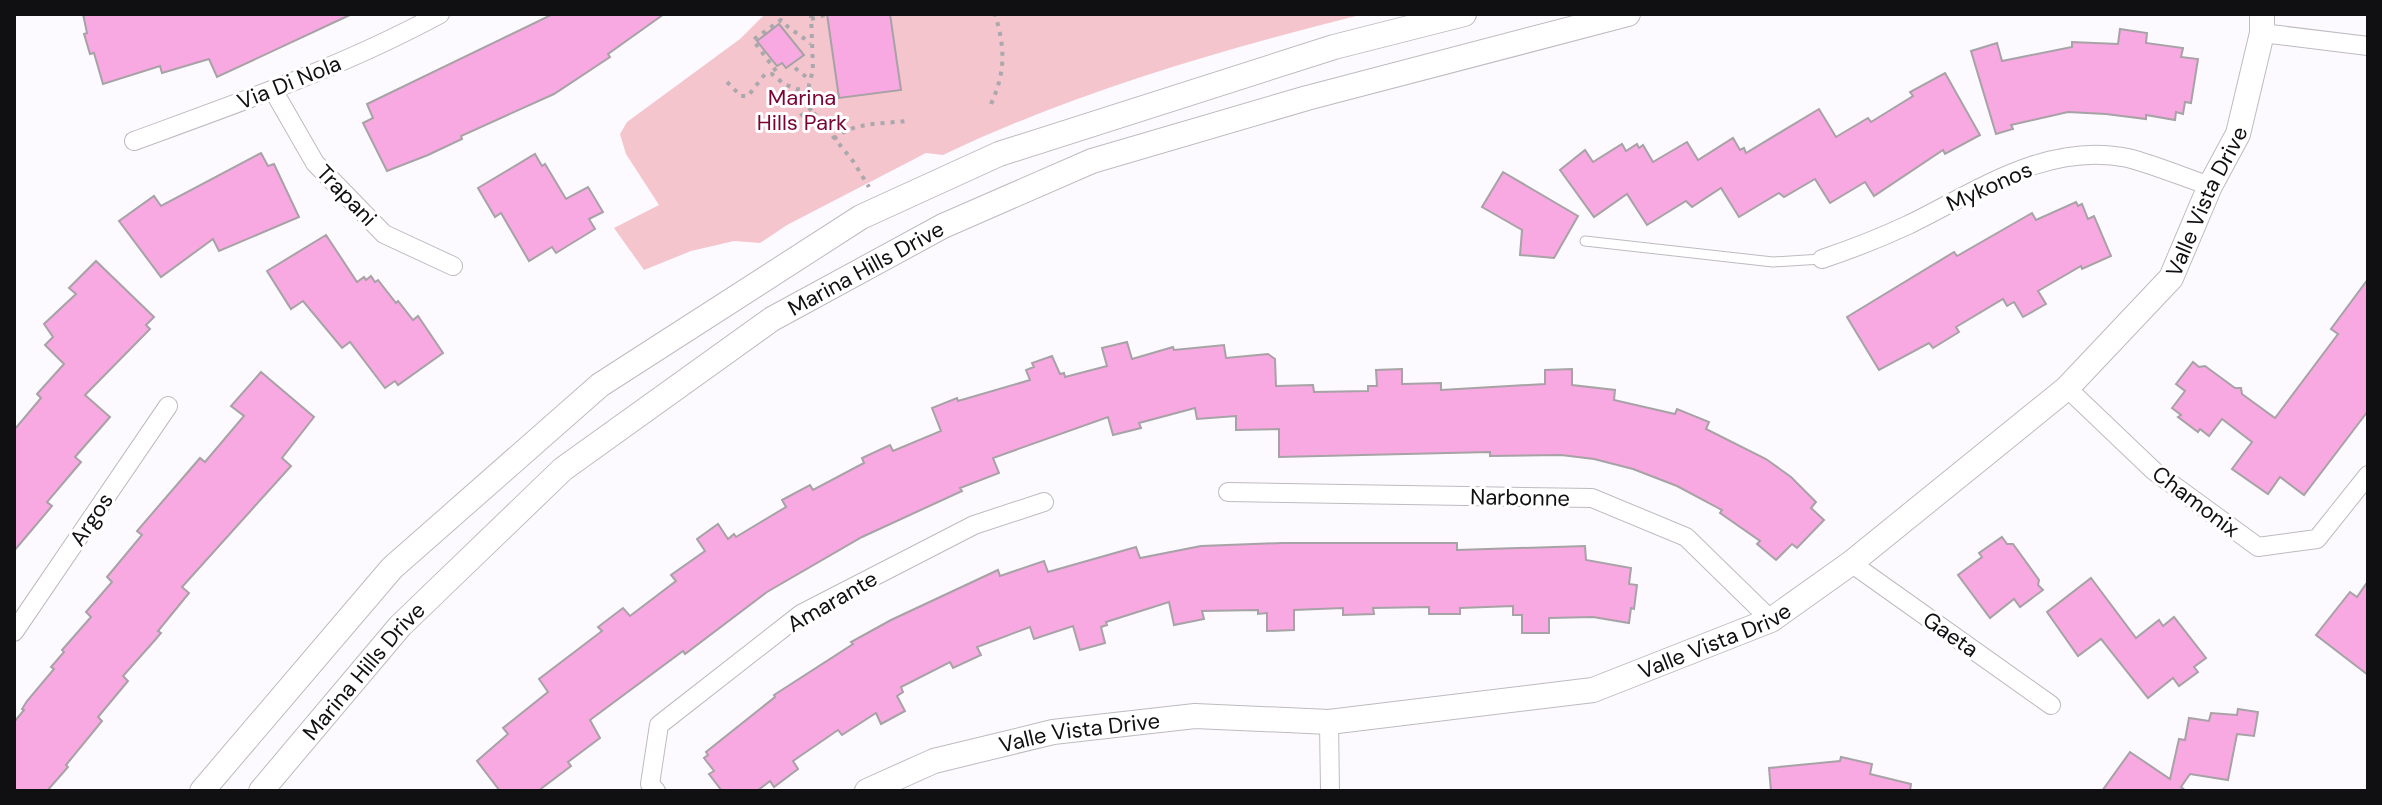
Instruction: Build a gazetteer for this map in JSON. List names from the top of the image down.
{
  "streets": {
    "street": [
      "Via Di Nola",
      "Mykonos",
      "Trapani",
      "Valle Vista Drive",
      "Marina Hills Drive",
      "Narbonne",
      "Chamonix",
      "Argos",
      "Amarante",
      "Gaeta"
    ]
  },
  "crossings": [
    ["Via Di Nola", "Trapani"],
    ["Mykonos", "Valle Vista Drive"],
    ["Valle Vista Drive", "Narbonne"],
    ["Valle Vista Drive", "Chamonix"],
    ["Valle Vista Drive", "Gaeta"]
  ],
  "parks": ["Marina Hills Park"]
}
